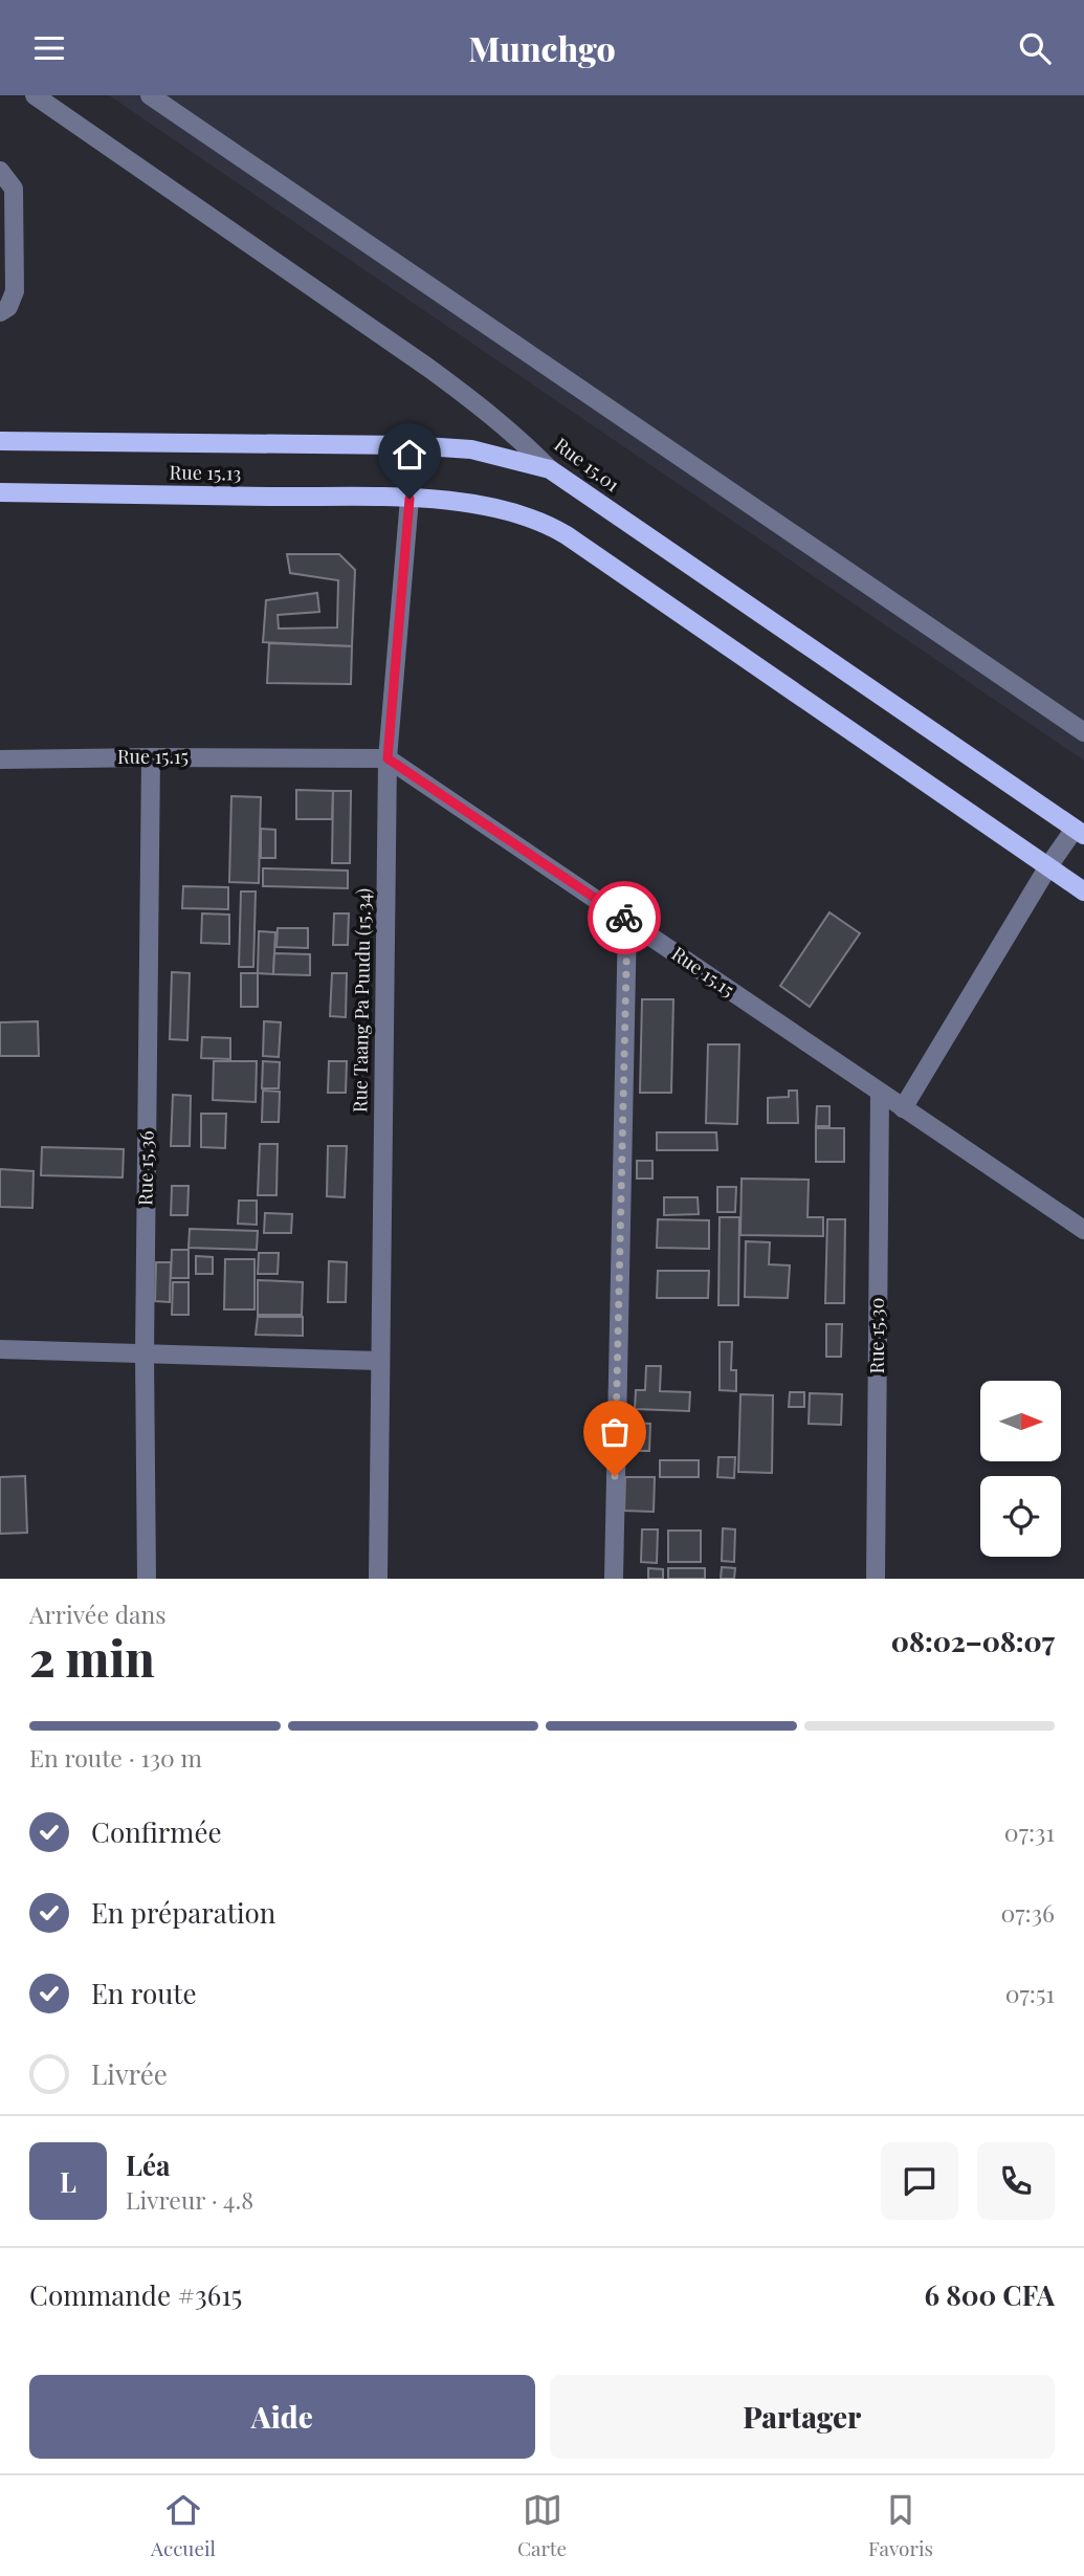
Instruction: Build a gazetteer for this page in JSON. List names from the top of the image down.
{
  "streets": {
    "main road": ["Rue 15.01", "Rue 15.13"],
    "street": [
      "Rue 15.15",
      "Rue Taang Pa Puudu (15.34)",
      "Rue 15.36",
      "Rue 15.30"
    ]
  },
  "crossings": [
    ["Rue 15.01", "Rue 15.13"],
    ["Rue 15.13", "Rue Taang Pa Puudu (15.34)"],
    ["Rue 15.15", "Rue Taang Pa Puudu (15.34)"],
    ["Rue 15.15", "Rue 15.36"],
    ["Rue 15.15", "Rue 15.30"]
  ],
  "north": "right",
  "page": {
    "header": "Munchgo",
    "heading": ["2 min", "Arrivée dans", "08:02–08:07"],
    "panel": [
      "Léa",
      "Livreur · 4.8",
      "Commande #3615",
      "6 800 CFA"
    ],
    "bar": "En route · 130 m",
    "list": [
      ["Confirmée", "07:31"],
      ["En préparation", "07:36"],
      ["En route", "07:51"],
      "Livrée"
    ],
    "round": "L",
    "buttons": ["Aide", "Partager"],
    "tabs": ["Accueil", "Carte", "Favoris"]
  }
}
